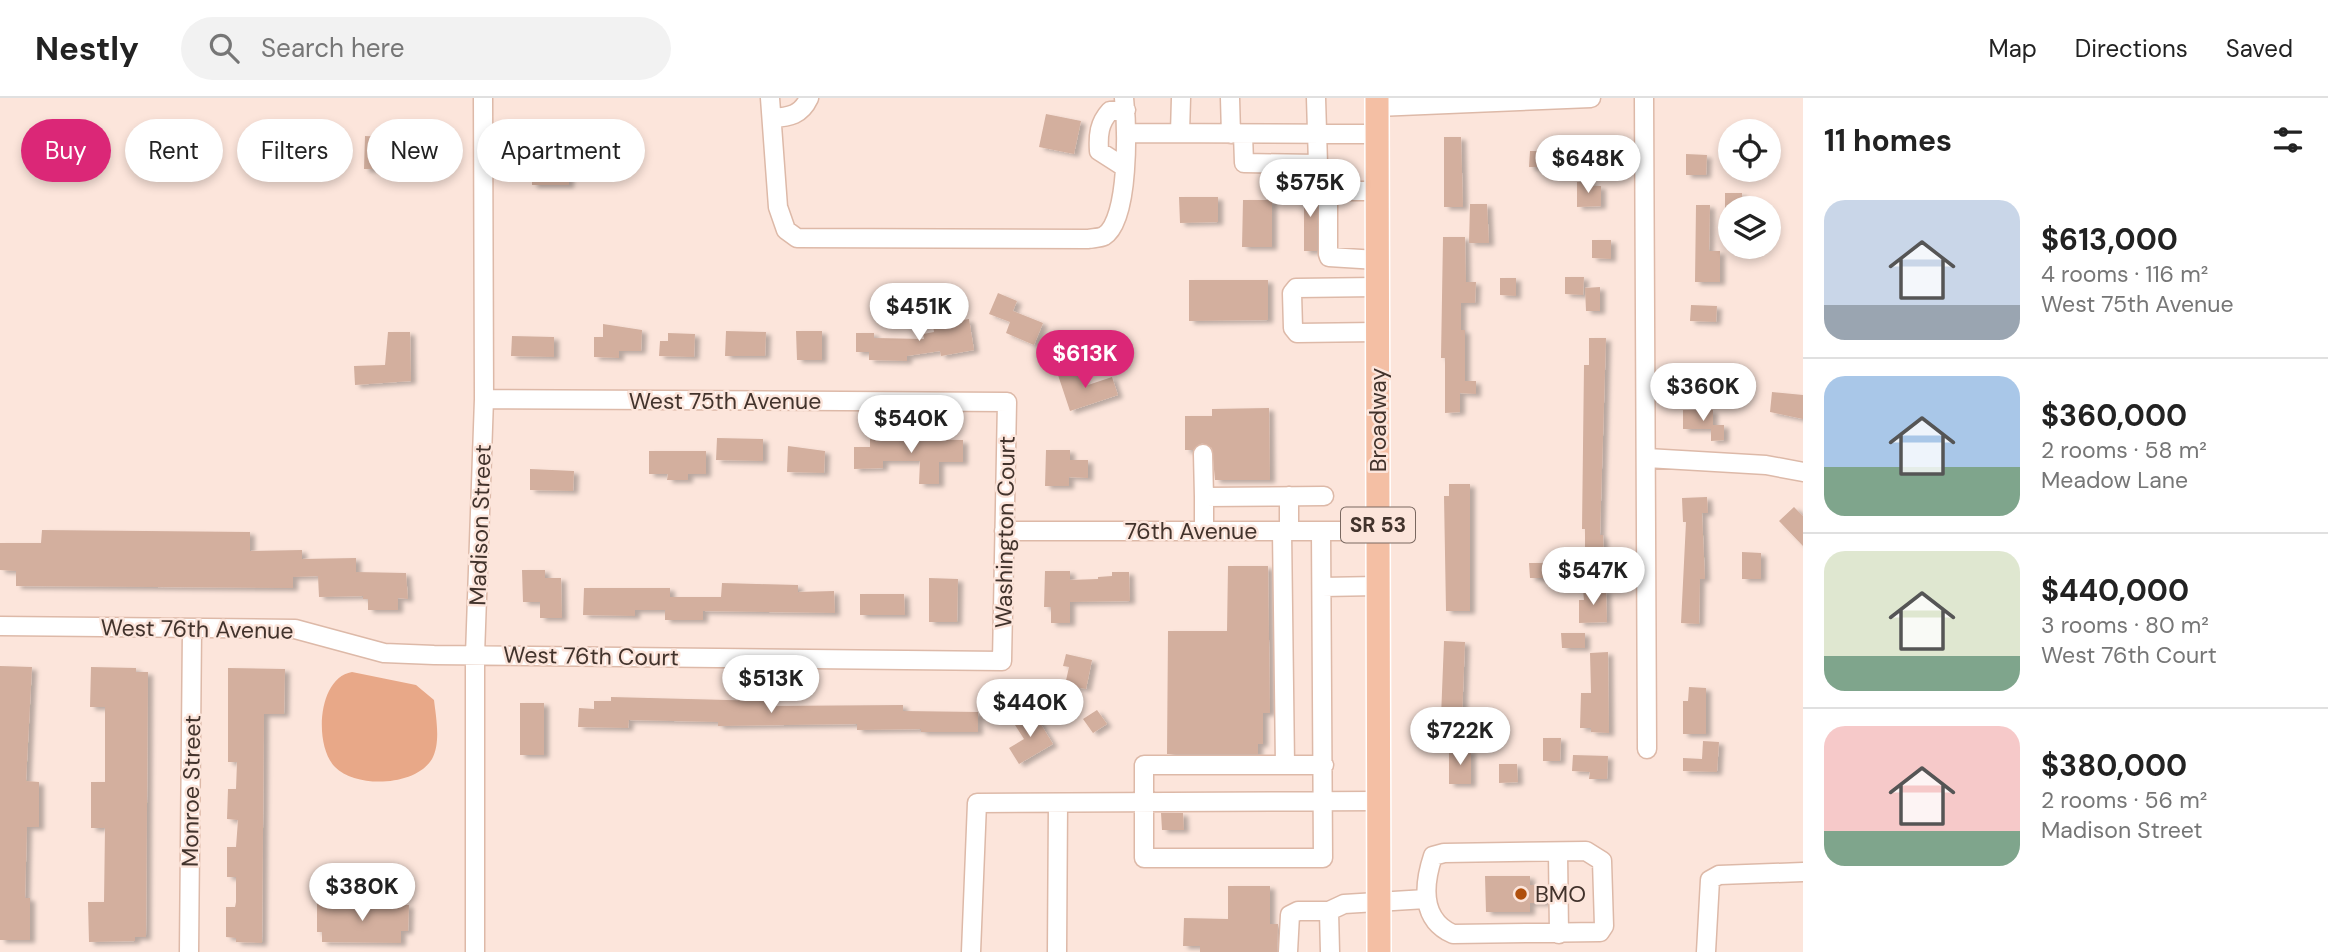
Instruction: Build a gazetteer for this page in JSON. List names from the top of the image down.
{
  "streets": {
    "main road": ["Broadway", "SR 53"],
    "street": [
      "West 75th Avenue",
      "Madison Street",
      "76th Avenue",
      "Washington Court",
      "West 76th Avenue",
      "West 76th Court",
      "Monroe Street"
    ]
  },
  "crossings": [
    ["West 75th Avenue", "Madison Street"],
    ["West 75th Avenue", "Washington Court"],
    ["Broadway", "76th Avenue"],
    ["Madison Street", "West 76th Avenue"],
    ["Madison Street", "West 76th Court"],
    ["76th Avenue", "Washington Court"],
    ["Washington Court", "West 76th Court"],
    ["West 76th Avenue", "West 76th Court"],
    ["West 76th Avenue", "Monroe Street"]
  ],
  "places": ["BMO"],
  "page": {
    "header": "Nestly",
    "search": "Search here",
    "nav": ["Map", "Directions", "Saved"],
    "heading": "11 homes",
    "chip": [
      "Buy",
      "Rent",
      "Filters",
      "New",
      "Apartment"
    ],
    "price": [
      "$648K",
      "$575K",
      "$451K",
      "$613K",
      "$360K",
      "$540K",
      "$547K",
      "$513K",
      "$440K",
      "$722K",
      "$380K"
    ],
    "list": [
      {
        "name": "$613,000",
        "note": "4 rooms · 116 m² · West 75th Avenue"
      },
      {
        "name": "$360,000",
        "note": "2 rooms · 58 m² · Meadow Lane"
      },
      {
        "name": "$440,000",
        "note": "3 rooms · 80 m² · West 76th Court"
      },
      {
        "name": "$380,000",
        "note": "2 rooms · 56 m² · Madison Street"
      }
    ]
  }
}
